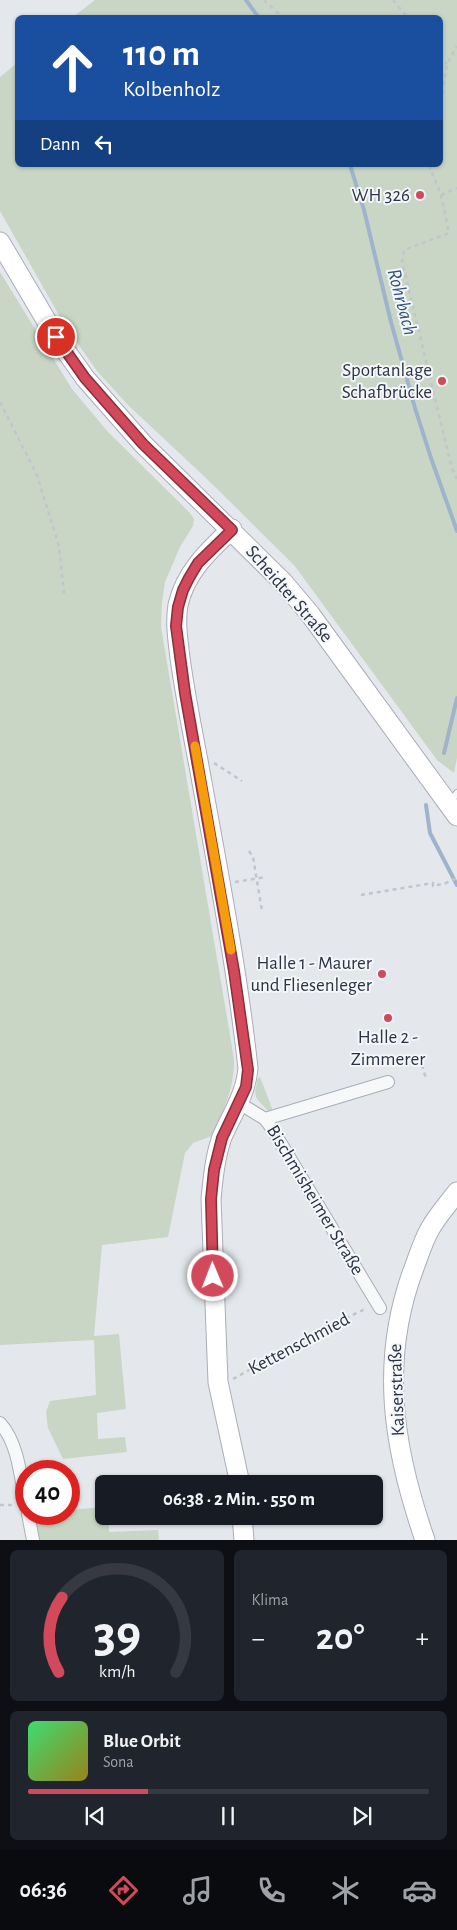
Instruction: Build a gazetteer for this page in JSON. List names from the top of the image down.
{
  "streets": {
    "main road": ["Scheidter Straße", "Kaiserstraße"],
    "street": ["Bischmisheimer Straße"],
    "path": ["Kettenschmied"]
  },
  "water": ["Rohrbach"],
  "places": [
    "WH 326",
    "Sportanlage Schafbrücke",
    "Halle 1 - Maurer und Fliesenleger",
    "Halle 2 - Zimmerer"
  ],
  "page": {
    "turn": ["110 m", "Kolbenholz"],
    "then": "Dann",
    "limit": "40",
    "trip": "06:38 · 2 Min. · 550 m",
    "tile": "Klima",
    "heat": ["−", "20°", "+"],
    "song": ["Blue Orbit", "Sona"],
    "tabs": "06:36",
    "gauge": ["39", "km/h"]
  }
}
